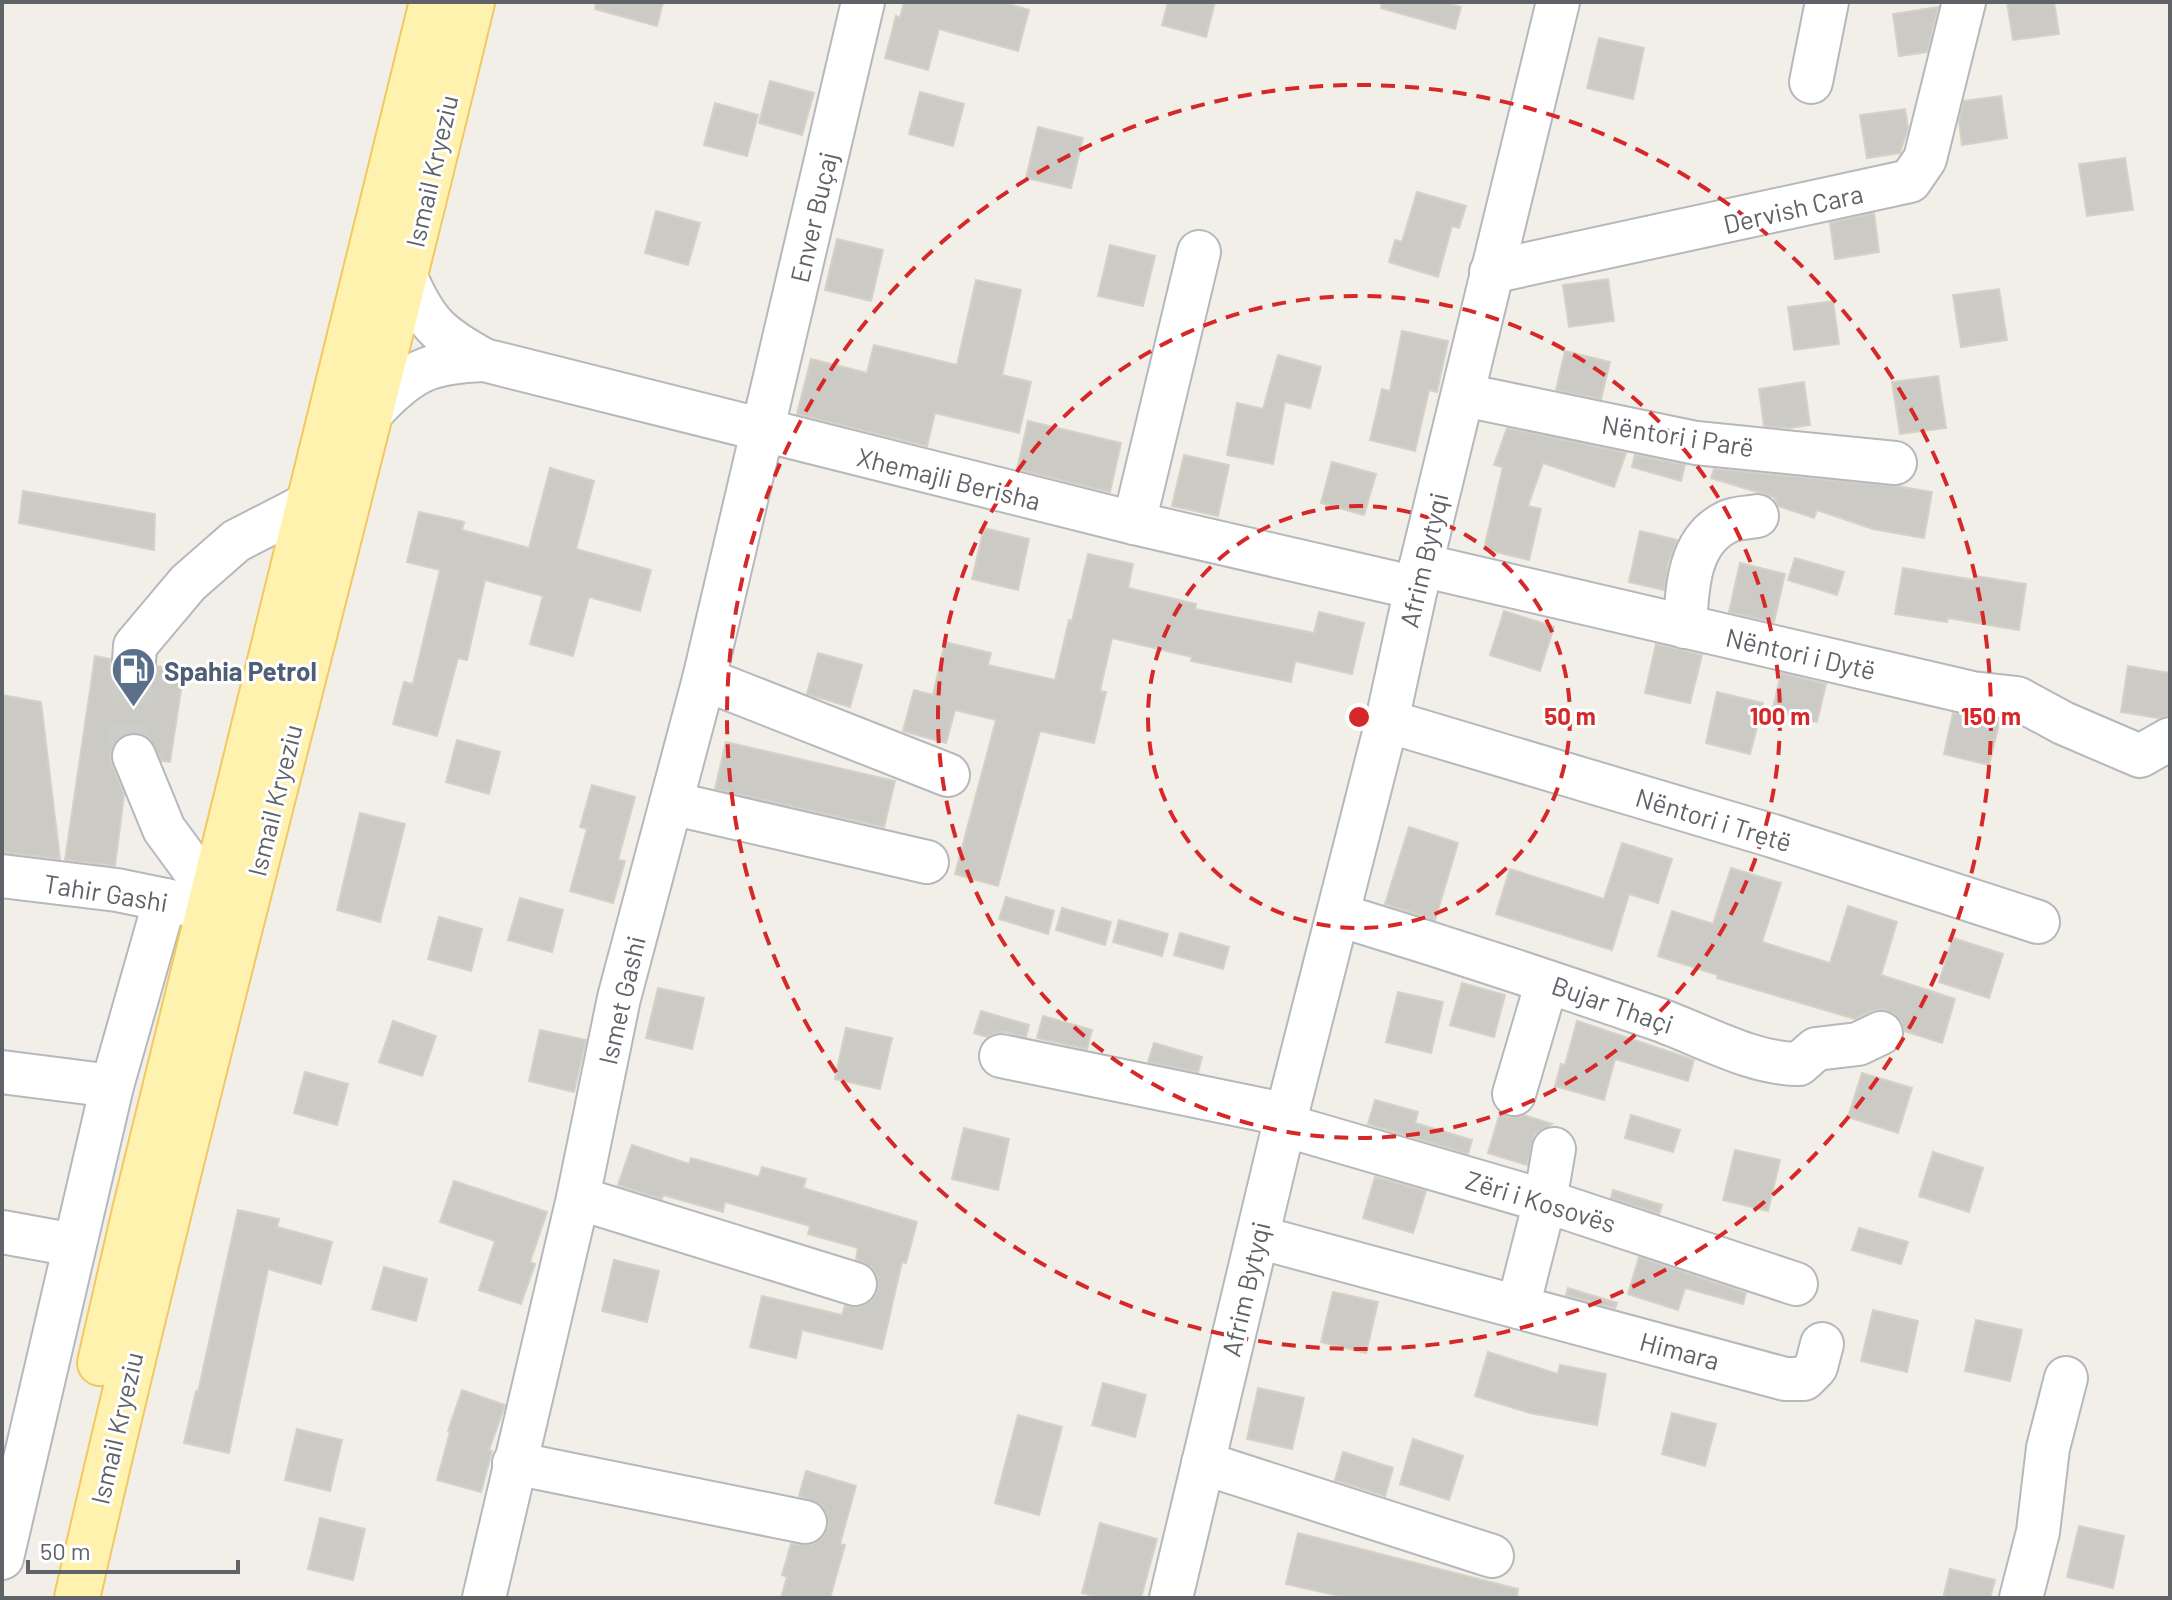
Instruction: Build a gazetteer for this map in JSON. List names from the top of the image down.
{
  "streets": {
    "main road": ["Ismail Kryeziu"],
    "street": [
      "Dervish Cara",
      "Enver Buçaj",
      "Nëntori i Parë",
      "Xhemajli Berisha",
      "Afrim Bytyqi",
      "Nëntori i Dytë",
      "Nëntori i Tretë",
      "Tahir Gashi",
      "Ismet Gashi",
      "Bujar Thaçi",
      "Zëri i Kosovës",
      "Himara"
    ]
  },
  "crossings": [
    ["Ismail Kryeziu", "Xhemajli Berisha"],
    ["Ismail Kryeziu", "Tahir Gashi"],
    ["Dervish Cara", "Afrim Bytyqi"],
    ["Enver Buçaj", "Xhemajli Berisha"],
    ["Enver Buçaj", "Ismet Gashi"],
    ["Nëntori i Parë", "Afrim Bytyqi"],
    ["Xhemajli Berisha", "Afrim Bytyqi"],
    ["Xhemajli Berisha", "Nëntori i Dytë"],
    ["Xhemajli Berisha", "Ismet Gashi"],
    ["Afrim Bytyqi", "Nëntori i Dytë"],
    ["Afrim Bytyqi", "Nëntori i Tretë"],
    ["Afrim Bytyqi", "Bujar Thaçi"],
    ["Afrim Bytyqi", "Zëri i Kosovës"],
    ["Afrim Bytyqi", "Himara"]
  ],
  "places": {
    "fuel station": ["Spahia Petrol"]
  },
  "scale_bar": "50 m",
  "rings": ["50 m", "100 m", "150 m"]
}
